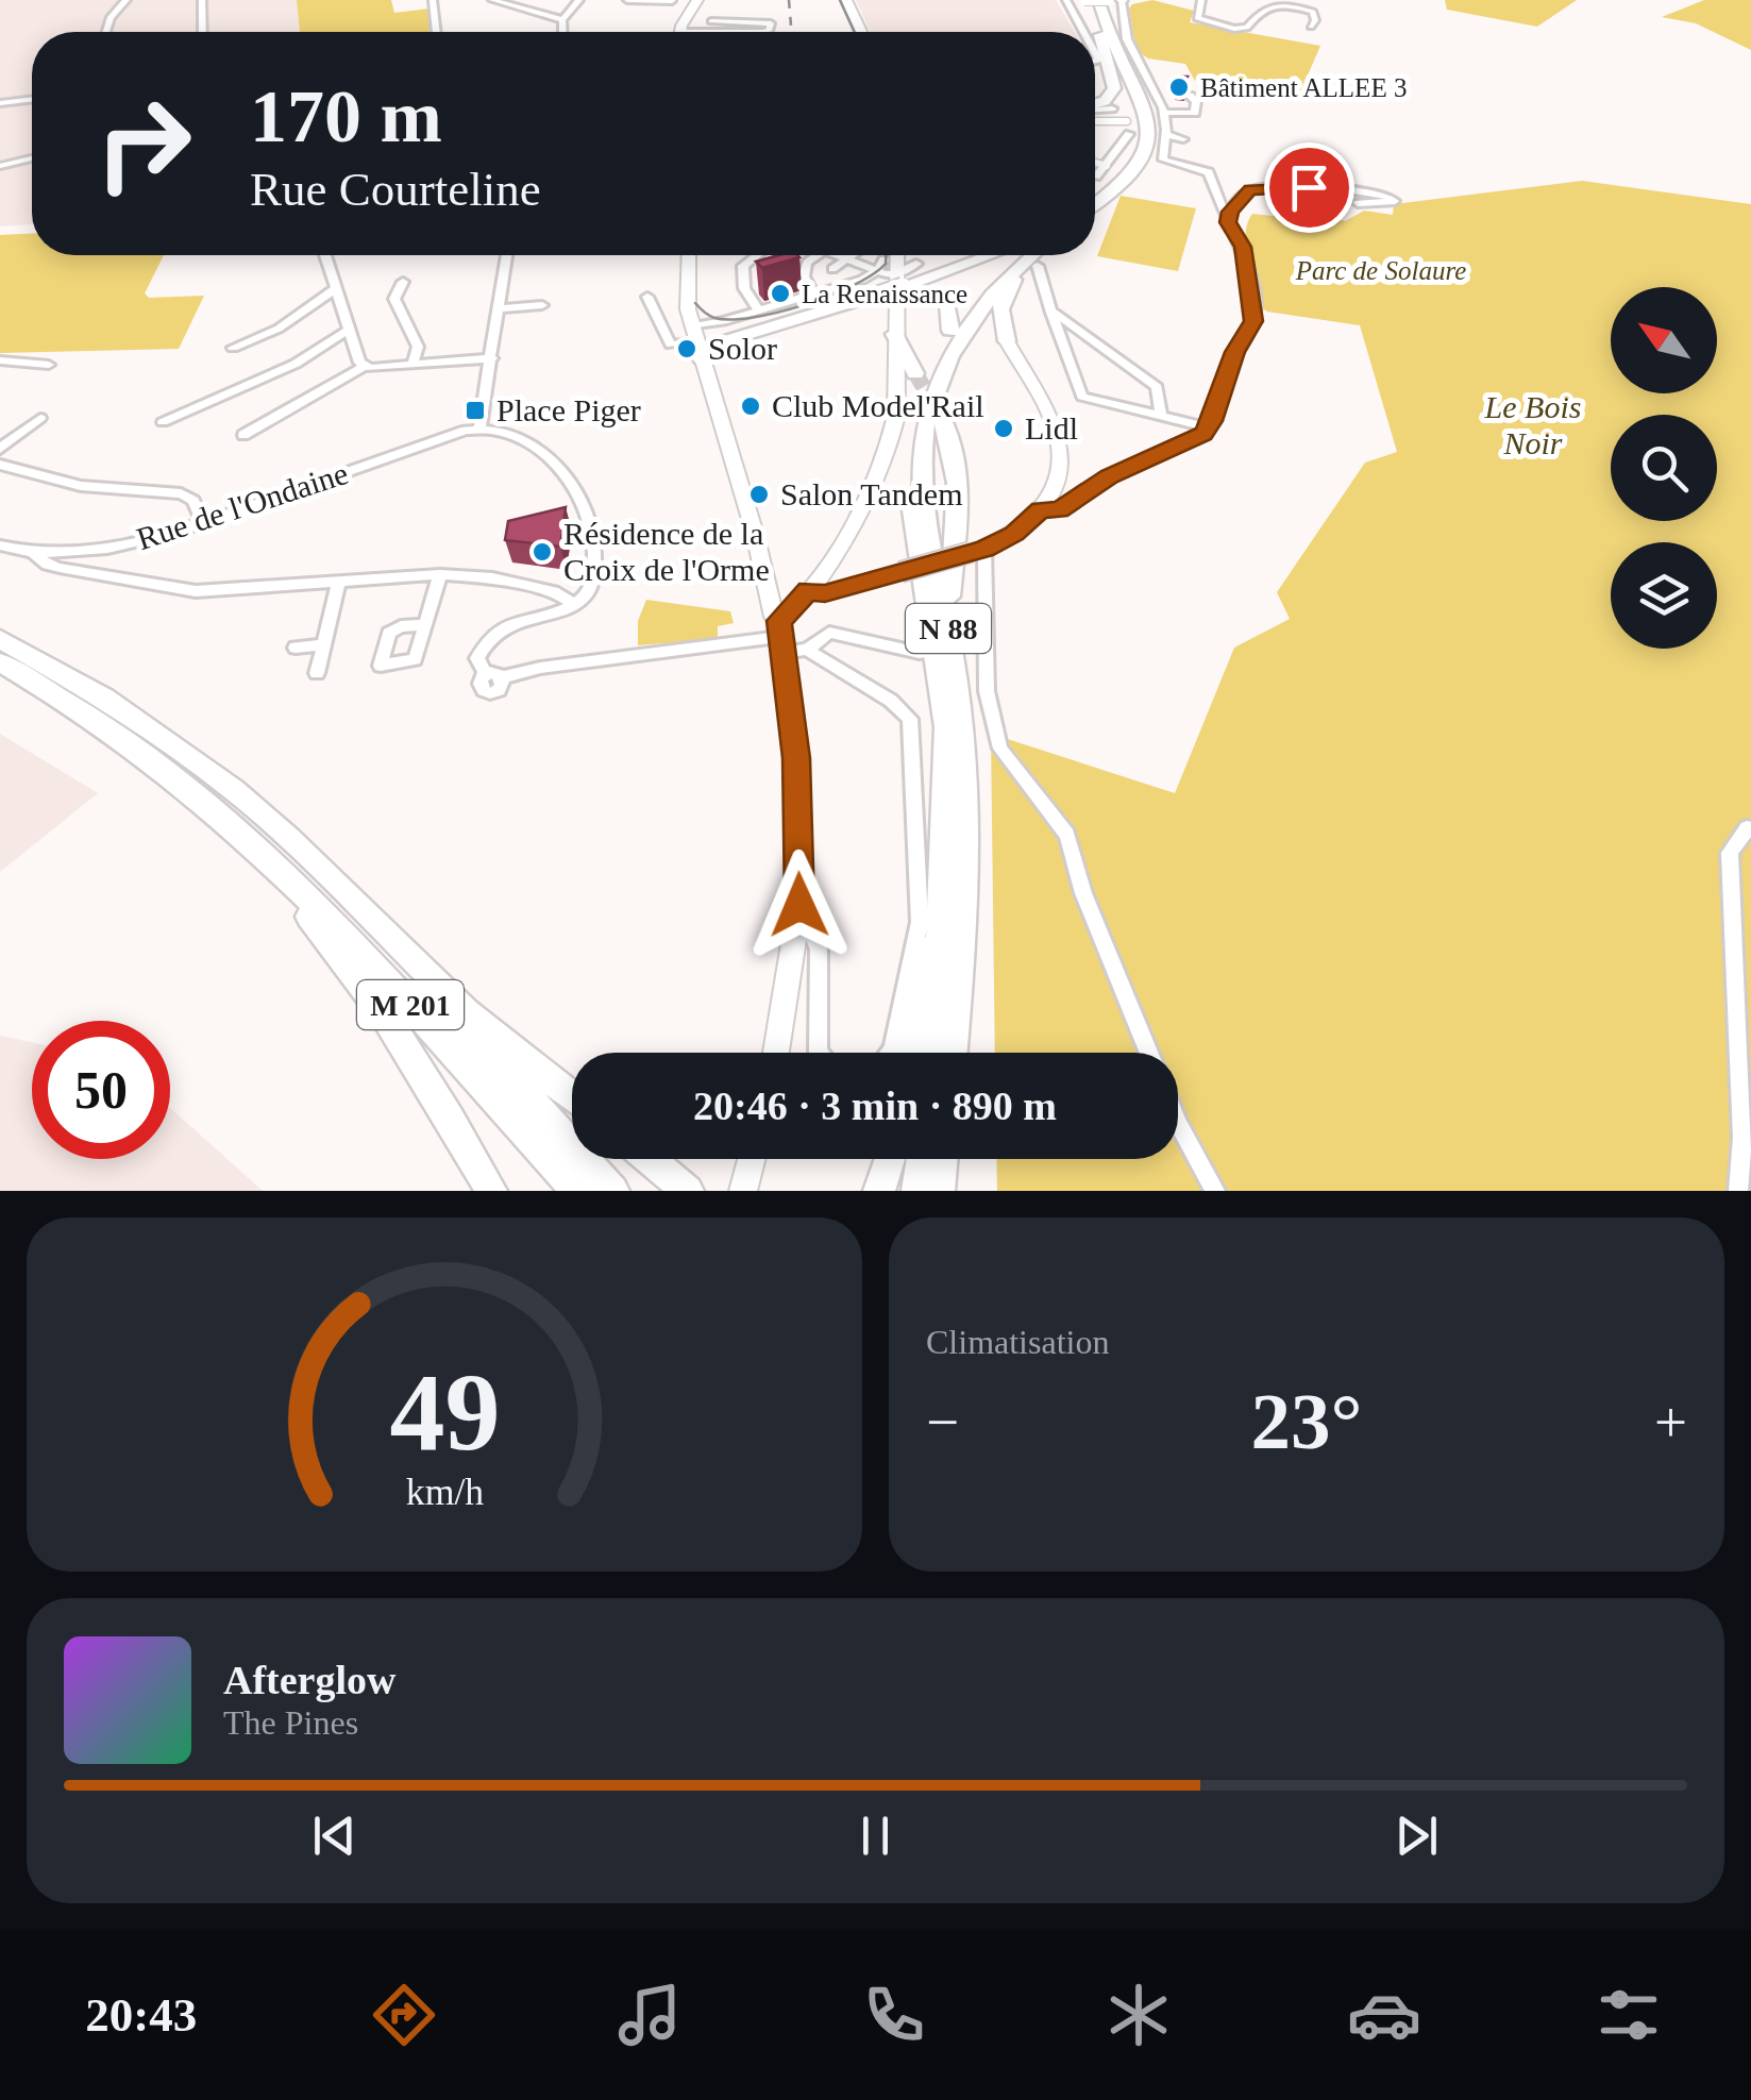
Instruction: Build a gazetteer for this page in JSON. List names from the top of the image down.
{
  "streets": {
    "highway": ["N 88", "M 201"],
    "street": ["Rue de l'Ondaine"]
  },
  "parks": ["Parc de Solaure", "Le Bois Noir"],
  "places": {
    "other": [
      "Bâtiment ALLEE 3",
      "La Renaissance",
      "Solor",
      "Club Model'Rail",
      "Lidl",
      "Salon Tandem",
      "Résidence de la Croix de l'Orme"
    ],
    "transit": ["Place Piger"]
  },
  "north": "top left",
  "page": {
    "turn": ["170 m", "Rue Courteline"],
    "limit": "50",
    "trip": "20:46 · 3 min · 890 m",
    "tile": "Climatisation",
    "heat": ["−", "23°", "+"],
    "song": ["Afterglow", "The Pines"],
    "tabs": "20:43",
    "gauge": ["49", "km/h"]
  }
}
